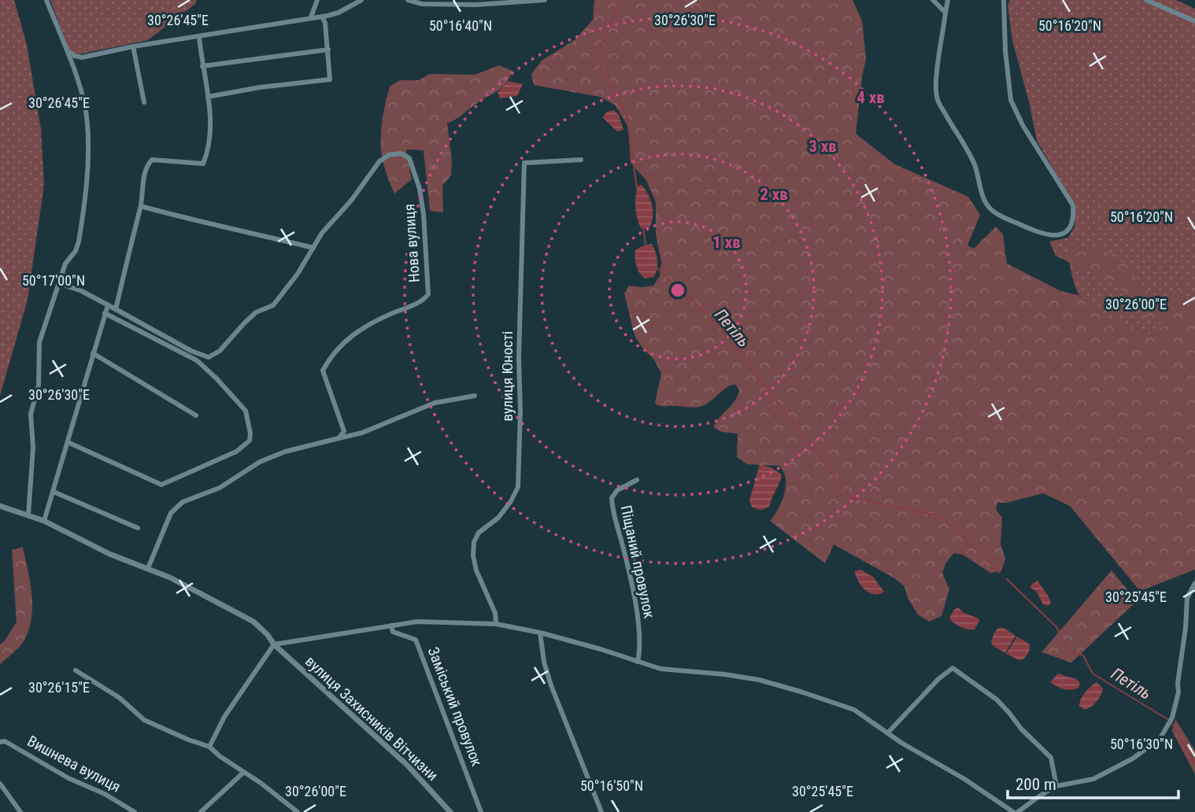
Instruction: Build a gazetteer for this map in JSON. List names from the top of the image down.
{
  "streets": {
    "street": [
      "Нова вулиця",
      "вулиця Юності",
      "Піщаний провулок",
      "Заміський провулок",
      "вулиця Захисників Вітчизни",
      "Вишнева вулиця"
    ]
  },
  "crossings": [
    ["вулиця Юності", "вулиця Захисників Вітчизни"],
    ["Піщаний провулок", "вулиця Захисників Вітчизни"],
    ["Заміський провулок", "вулиця Захисників Вітчизни"]
  ],
  "water": ["Петіль"],
  "scale_bar": "200 m",
  "coordinates": [
    "30°26'45\"E",
    "30°26'30\"E",
    "50°16'20\"N",
    "50°16'40\"N",
    "50°17'00\"N",
    "30°26'00\"E",
    "30°25'45\"E",
    "30°26'15\"E",
    "50°16'30\"N",
    "50°16'50\"N"
  ],
  "rings": [
    "4 хв",
    "3 хв",
    "2 хв",
    "1 хв"
  ]
}
